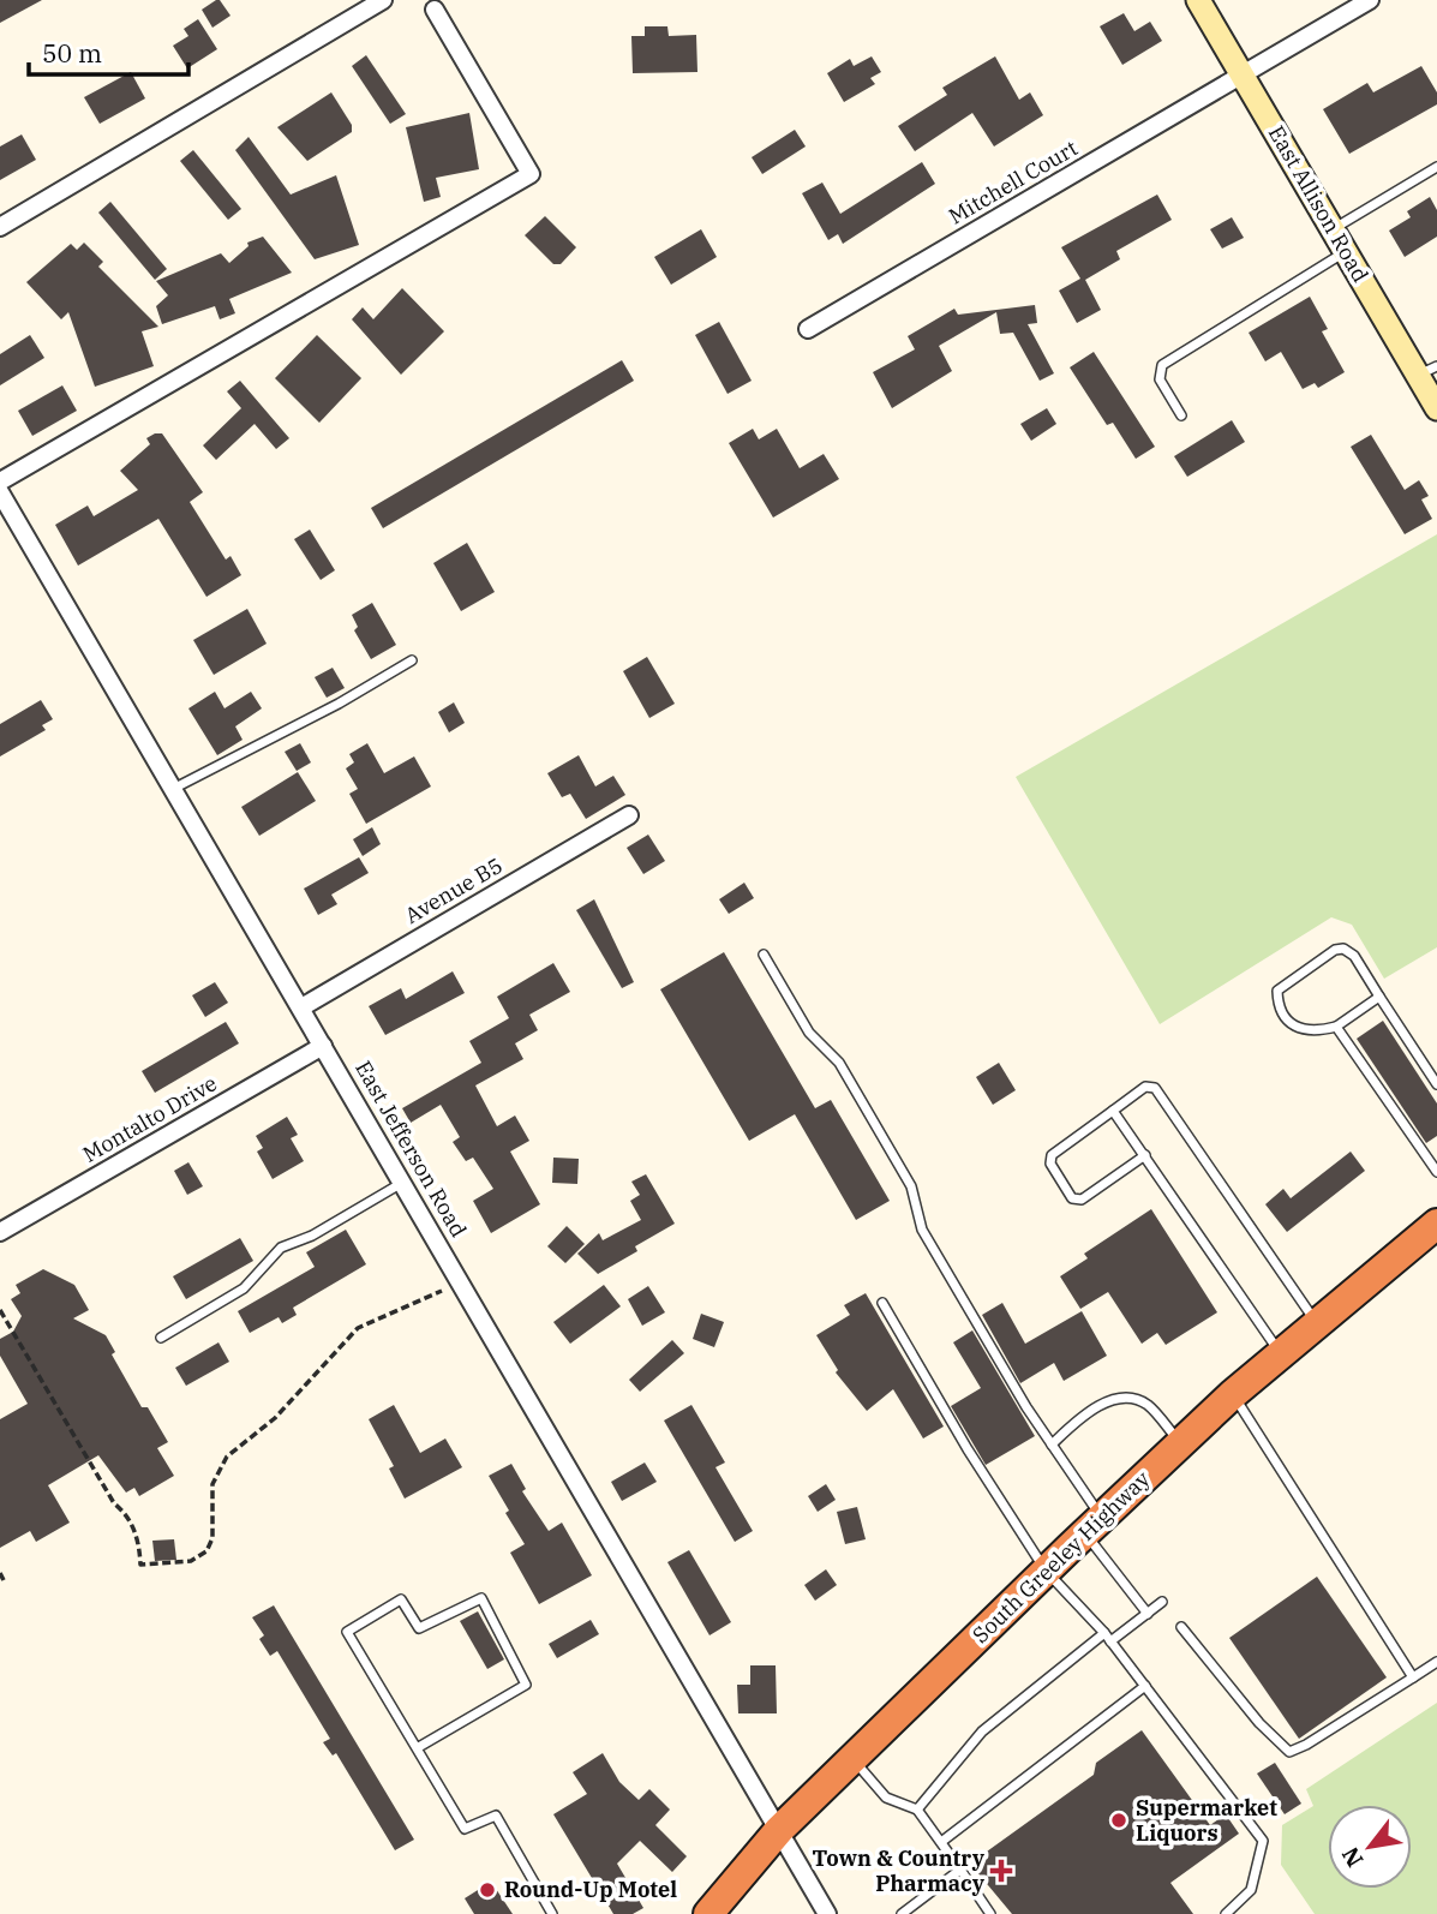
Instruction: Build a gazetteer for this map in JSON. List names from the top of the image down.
{
  "streets": {
    "highway": ["South Greeley Highway"],
    "street": [
      "Mitchell Court",
      "East Allison Road",
      "Avenue B5",
      "Montalto Drive",
      "East Jefferson Road"
    ]
  },
  "crossings": [
    ["Mitchell Court", "East Allison Road"],
    ["Avenue B5", "East Jefferson Road"],
    ["Montalto Drive", "East Jefferson Road"],
    ["East Jefferson Road", "South Greeley Highway"]
  ],
  "places": {
    "other": ["Supermarket Liquors", "Round-Up Motel"],
    "health": ["Town & Country Pharmacy"]
  },
  "scale_bar": "50 m",
  "north": "bottom left"
}
